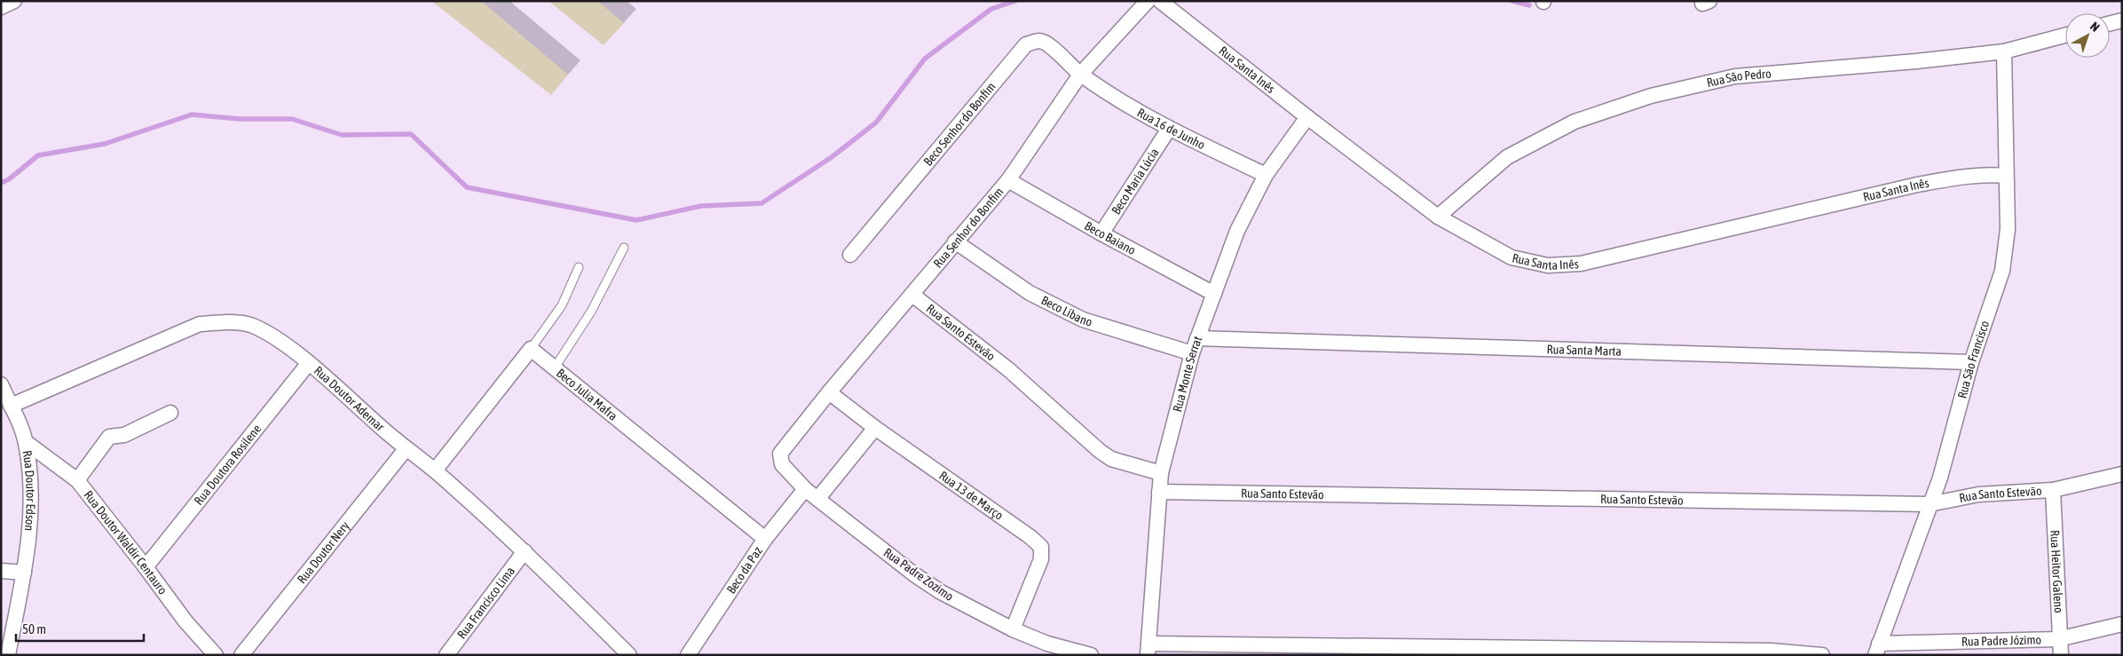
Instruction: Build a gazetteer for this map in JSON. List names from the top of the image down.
{
  "streets": {
    "street": [
      "Rua Santa Inês",
      "Rua São Pedro",
      "Beco Senhor do Bonfim",
      "Rua 16 de Junho",
      "Beco Maria Lúcia",
      "Rua Senhor do Bonfim",
      "Beco Baiano",
      "Beco Líbano",
      "Rua Santo Estevão",
      "Rua Santa Marta",
      "Rua São Francisco",
      "Rua Monte Serrat",
      "Beco Julia Mafra",
      "Rua Doutor Ademar",
      "Rua Doutora Rosilene",
      "Rua Doutor Edson",
      "Rua 13 de Março",
      "Rua Doutor Waldir Centauro",
      "Rua Doutor Nery",
      "Beco da Paz",
      "Rua Heitor Galeno",
      "Rua Padre Zozimo",
      "Rua Francisco Lima",
      "Rua Padre Józimo"
    ]
  },
  "crossings": [
    ["Rua Santa Inês", "Rua São Pedro"],
    ["Rua Santa Inês", "Rua São Francisco"],
    ["Rua Santa Inês", "Rua Monte Serrat"],
    ["Rua São Pedro", "Rua São Francisco"],
    ["Beco Senhor do Bonfim", "Rua 16 de Junho"],
    ["Beco Senhor do Bonfim", "Rua Senhor do Bonfim"],
    ["Rua 16 de Junho", "Beco Maria Lúcia"],
    ["Rua 16 de Junho", "Rua Senhor do Bonfim"],
    ["Rua 16 de Junho", "Rua Monte Serrat"],
    ["Beco Maria Lúcia", "Beco Baiano"],
    ["Rua Senhor do Bonfim", "Beco Baiano"],
    ["Rua Senhor do Bonfim", "Beco Líbano"],
    ["Rua Senhor do Bonfim", "Rua Santo Estevão"],
    ["Rua Senhor do Bonfim", "Rua 13 de Março"],
    ["Rua Senhor do Bonfim", "Rua Padre Zozimo"],
    ["Beco Baiano", "Rua Monte Serrat"],
    ["Beco Líbano", "Rua Monte Serrat"],
    ["Rua Santo Estevão", "Rua São Francisco"],
    ["Rua Santo Estevão", "Rua Monte Serrat"],
    ["Rua Santo Estevão", "Rua Heitor Galeno"],
    ["Rua Santa Marta", "Rua São Francisco"],
    ["Rua Santa Marta", "Rua Monte Serrat"],
    ["Rua São Francisco", "Rua Padre Józimo"],
    ["Beco Julia Mafra", "Beco da Paz"],
    ["Rua Doutor Ademar", "Rua Doutora Rosilene"],
    ["Rua Doutor Ademar", "Rua Doutor Edson"],
    ["Rua Doutor Ademar", "Rua Doutor Nery"],
    ["Rua Doutor Ademar", "Rua Francisco Lima"],
    ["Rua Doutora Rosilene", "Rua Doutor Waldir Centauro"],
    ["Rua Doutor Edson", "Rua Doutor Waldir Centauro"],
    ["Rua 13 de Março", "Rua Padre Zozimo"],
    ["Beco da Paz", "Rua Padre Zozimo"],
    ["Rua Heitor Galeno", "Rua Padre Józimo"]
  ],
  "scale_bar": "50 m",
  "north": "top right"
}
